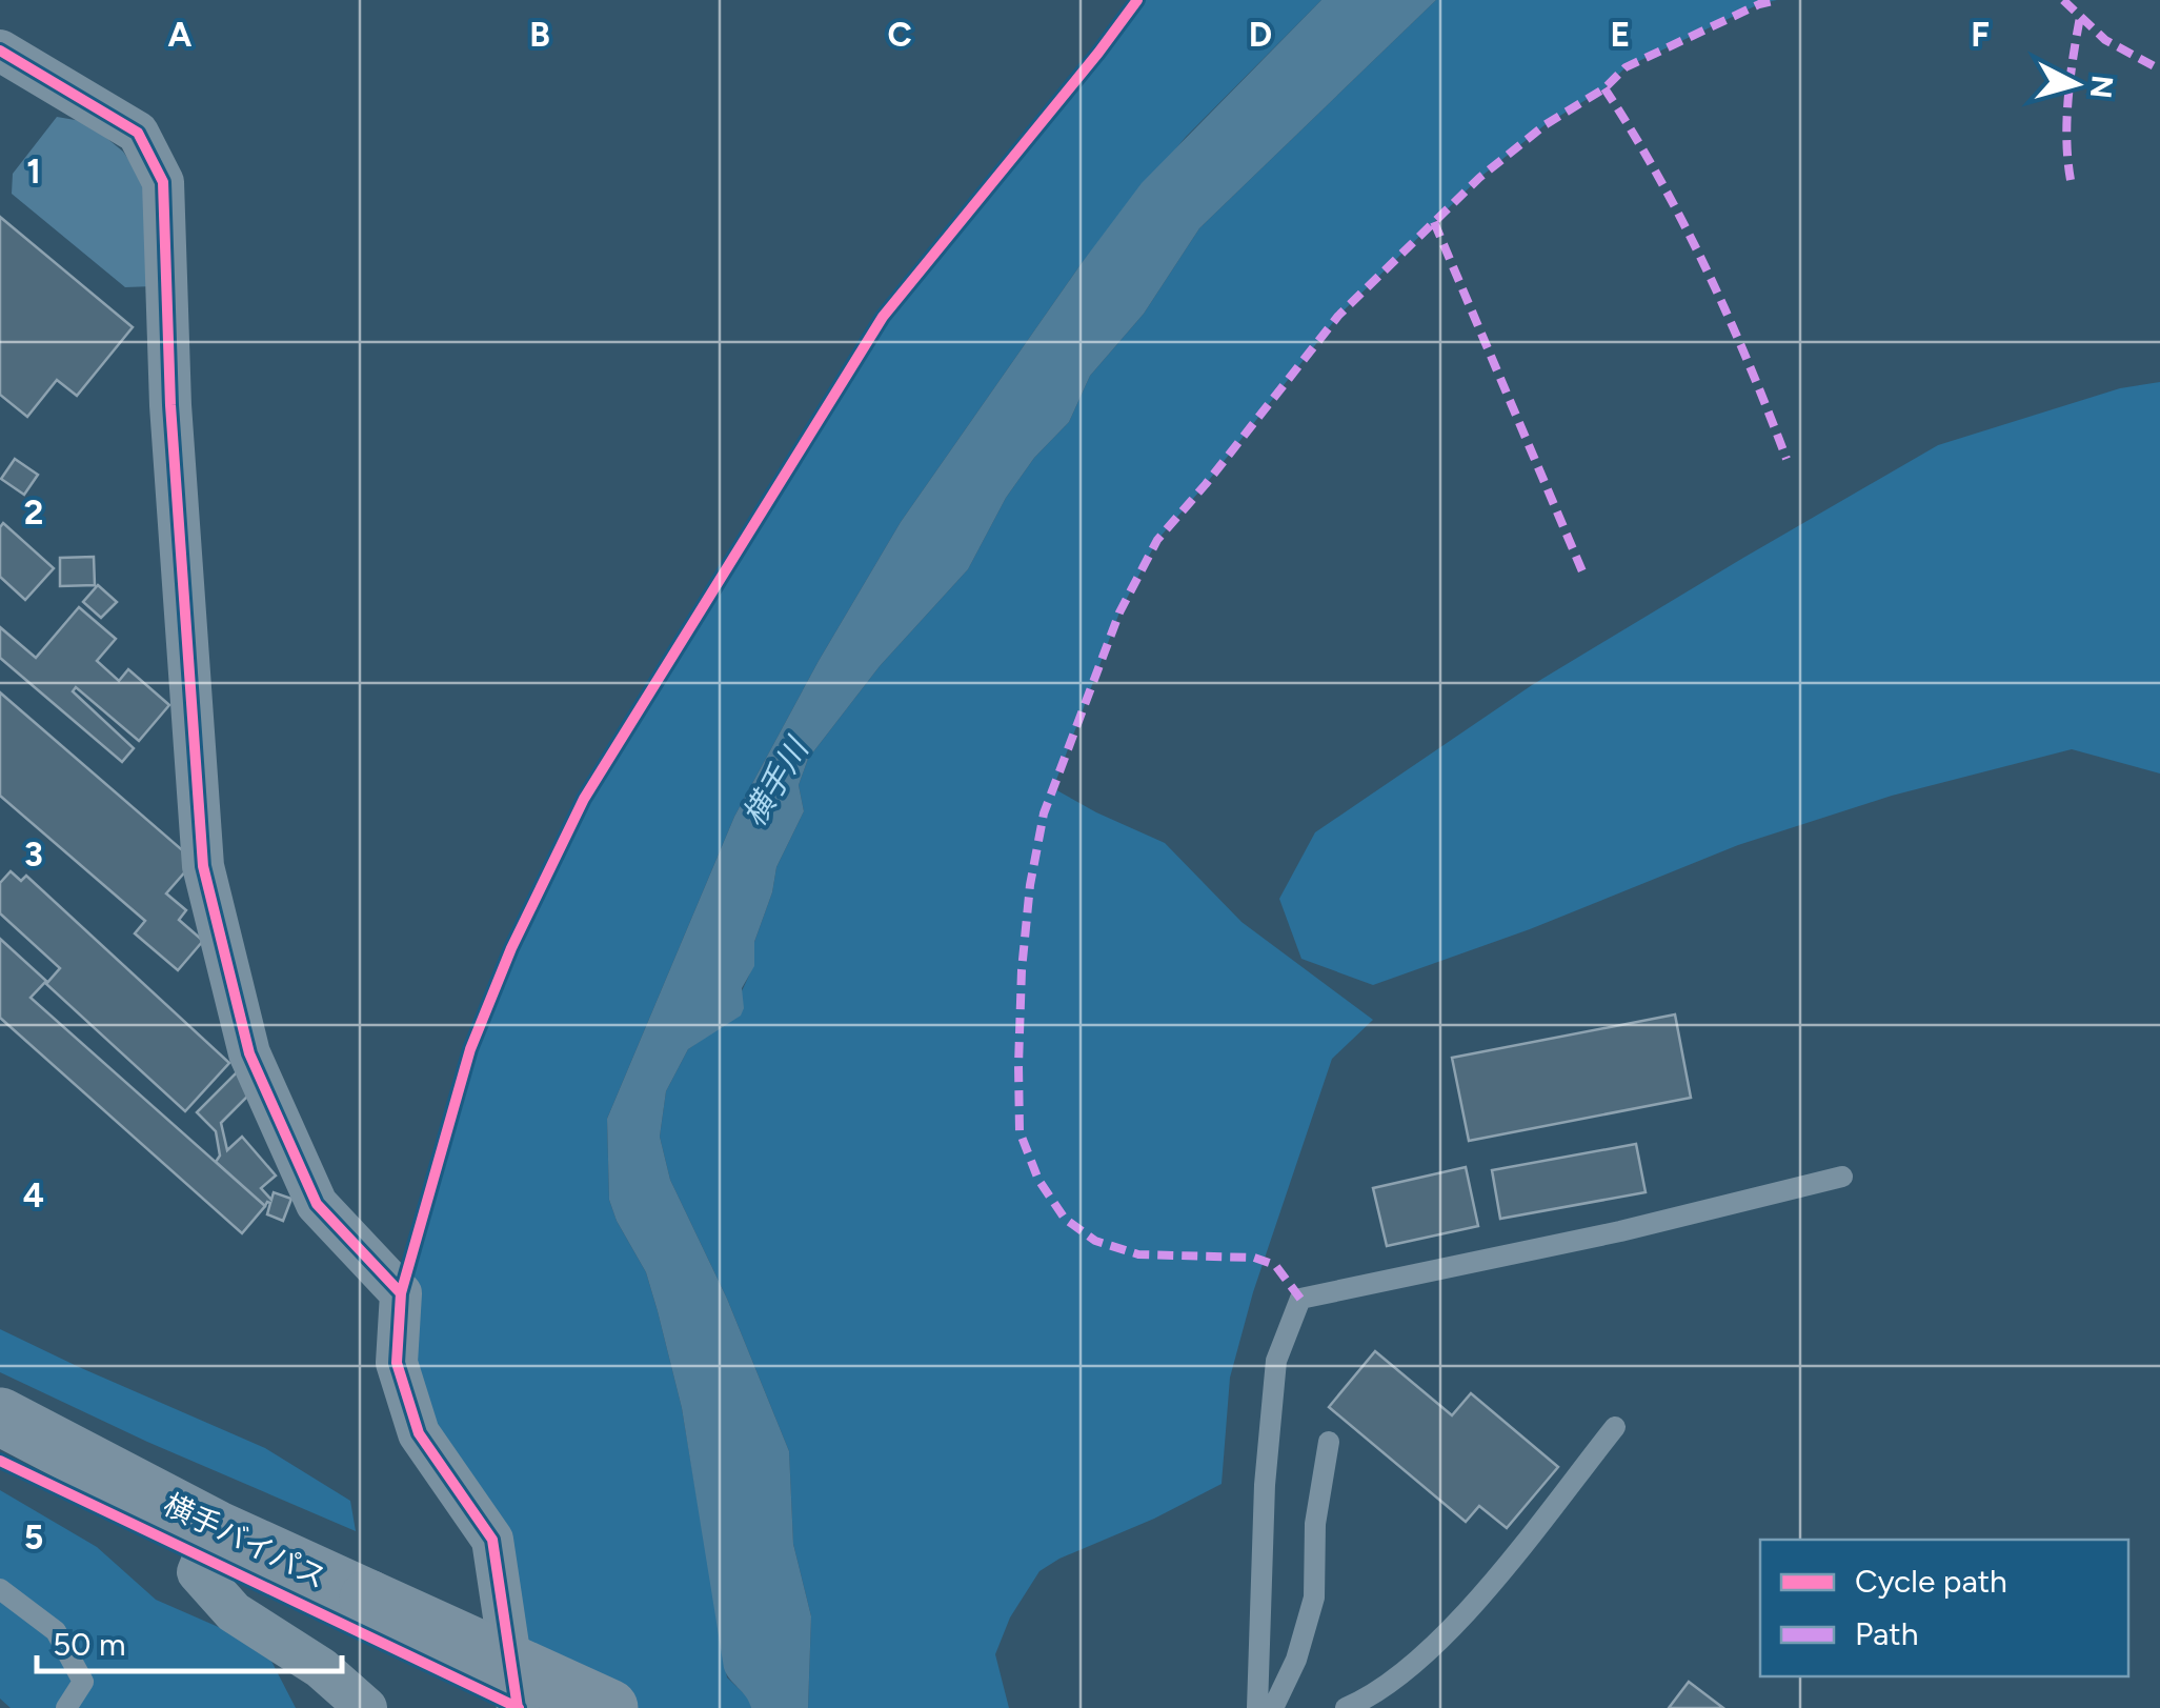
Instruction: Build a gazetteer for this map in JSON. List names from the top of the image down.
{
  "streets": {
    "highway": ["横手バイパス"]
  },
  "water": ["横手川"],
  "legend": ["Cycle path", "Path"],
  "scale_bar": "50 m",
  "north": "right",
  "grid": {
    "columns": [
      "A",
      "B",
      "C",
      "D",
      "E",
      "F"
    ],
    "rows": [
      "1",
      "2",
      "3",
      "4",
      "5"
    ]
  }
}
